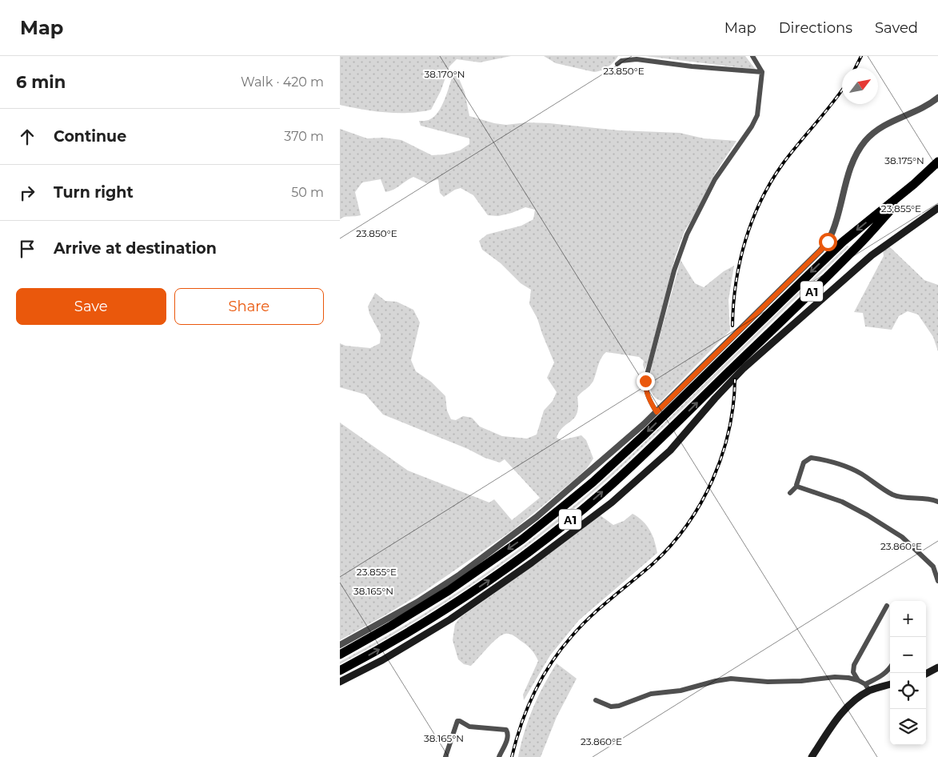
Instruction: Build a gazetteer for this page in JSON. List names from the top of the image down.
{
  "streets": {
    "highway": ["Α1"]
  },
  "north": "top right",
  "page": {
    "header": "Map",
    "nav": ["Map", "Directions", "Saved"],
    "heading": ["6 min", "Walk · 420 m"],
    "list": [
      ["Continue", "370 m"],
      ["Turn right", "50 m"],
      "Arrive at destination"
    ],
    "buttons": ["Save", "Share"],
    "map_buttons": ["+", "−"]
  },
  "coordinates": [
    "23.850°E",
    "38.170°N",
    "38.175°N",
    "23.855°E",
    "23.860°E",
    "38.165°N"
  ]
}
